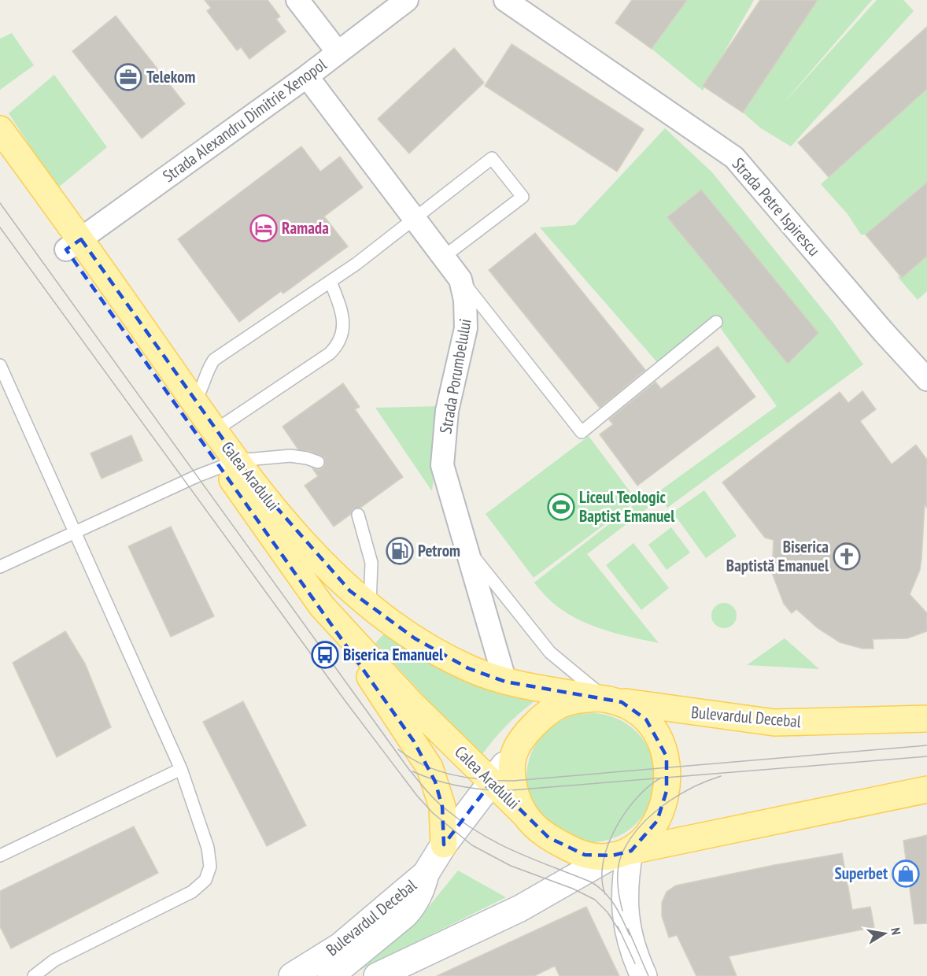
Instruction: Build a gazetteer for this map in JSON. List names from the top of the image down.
{
  "streets": {
    "main road": ["Calea Aradului", "Bulevardul Decebal"],
    "street": ["Strada Alexandru Dimitrie Xenopol", "Strada Petre Ispirescu", "Strada Porumbelului"]
  },
  "crossings": [
    ["Strada Alexandru Dimitrie Xenopol", "Strada Porumbelului"],
    ["Strada Alexandru Dimitrie Xenopol", "Calea Aradului"],
    ["Strada Porumbelului", "Calea Aradului"],
    ["Calea Aradului", "Bulevardul Decebal"]
  ],
  "places": {
    "office": ["Telekom"],
    "hotel": ["Ramada"],
    "sports": ["Liceul Teologic Baptist Emanuel"],
    "fuel station": ["Petrom"],
    "church": ["Biserica Baptistă Emanuel"],
    "bus stop": ["Biserica Emanuel"],
    "shop": ["Superbet"]
  },
  "north": "right"
}
